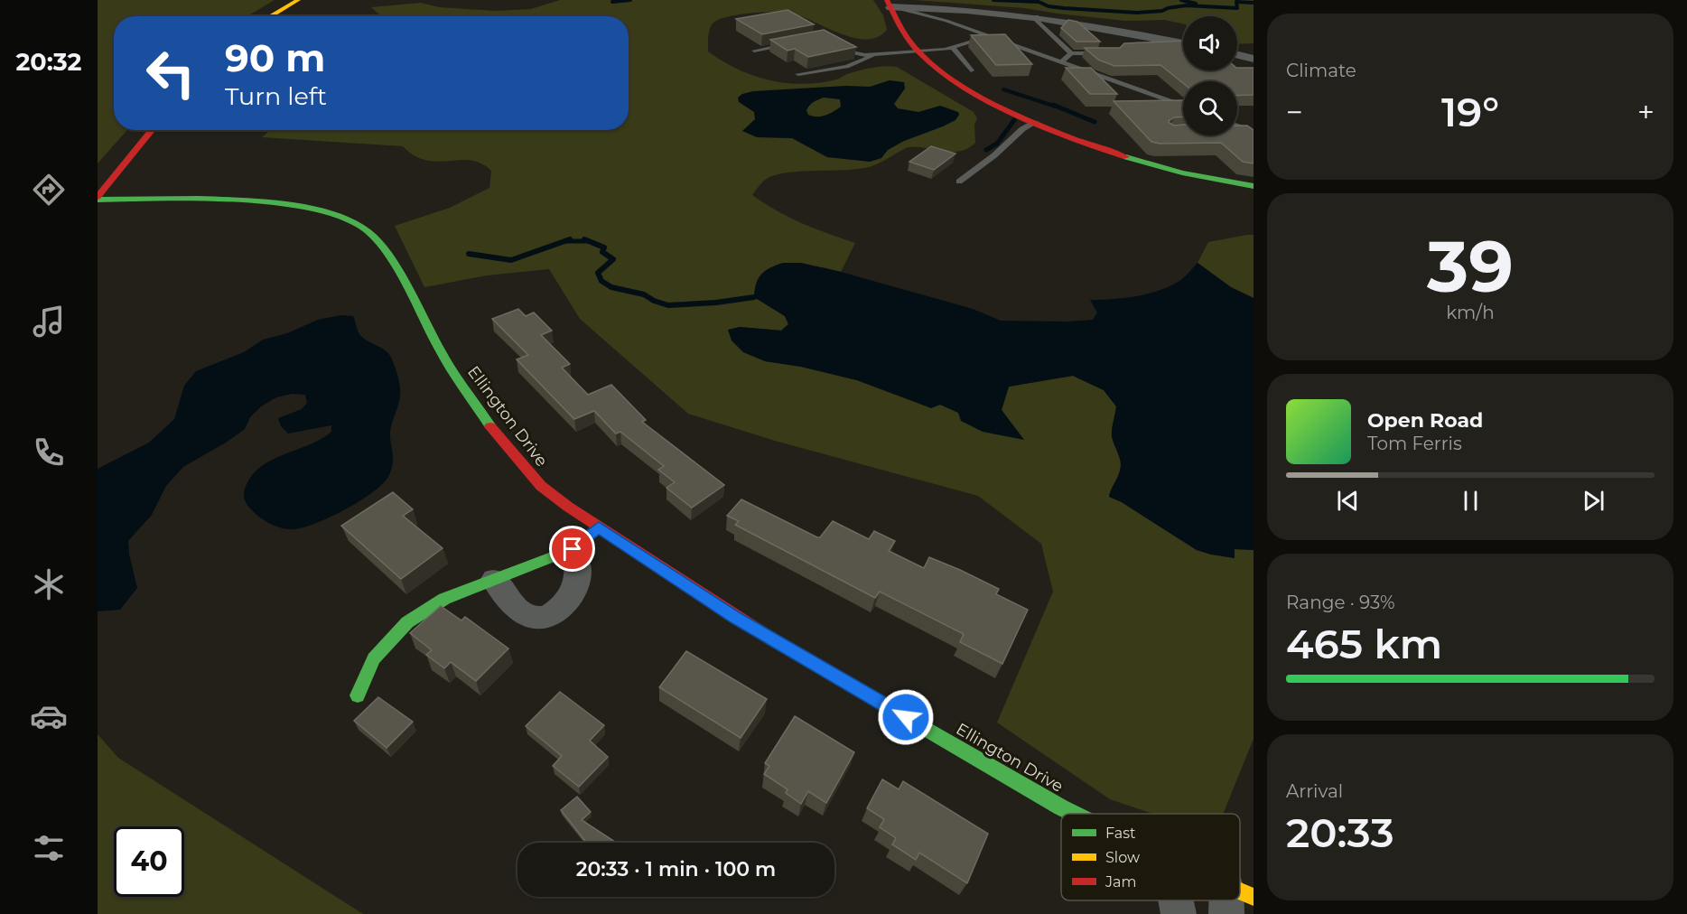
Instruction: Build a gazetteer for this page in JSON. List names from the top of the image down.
{
  "streets": {
    "street": ["Ellington Drive"]
  },
  "legend": ["Fast", "Slow", "Jam"],
  "page": {
    "tabs": "20:32",
    "tile": [
      "Climate",
      ["39", "km/h"],
      ["Range · 93%", "465 km"],
      ["Arrival", "20:33"]
    ],
    "turn": ["90 m", "Turn left"],
    "heat": ["−", "19°", "+"],
    "song": ["Open Road", "Tom Ferris"],
    "limit": "40",
    "trip": "20:33 · 1 min · 100 m"
  }
}
